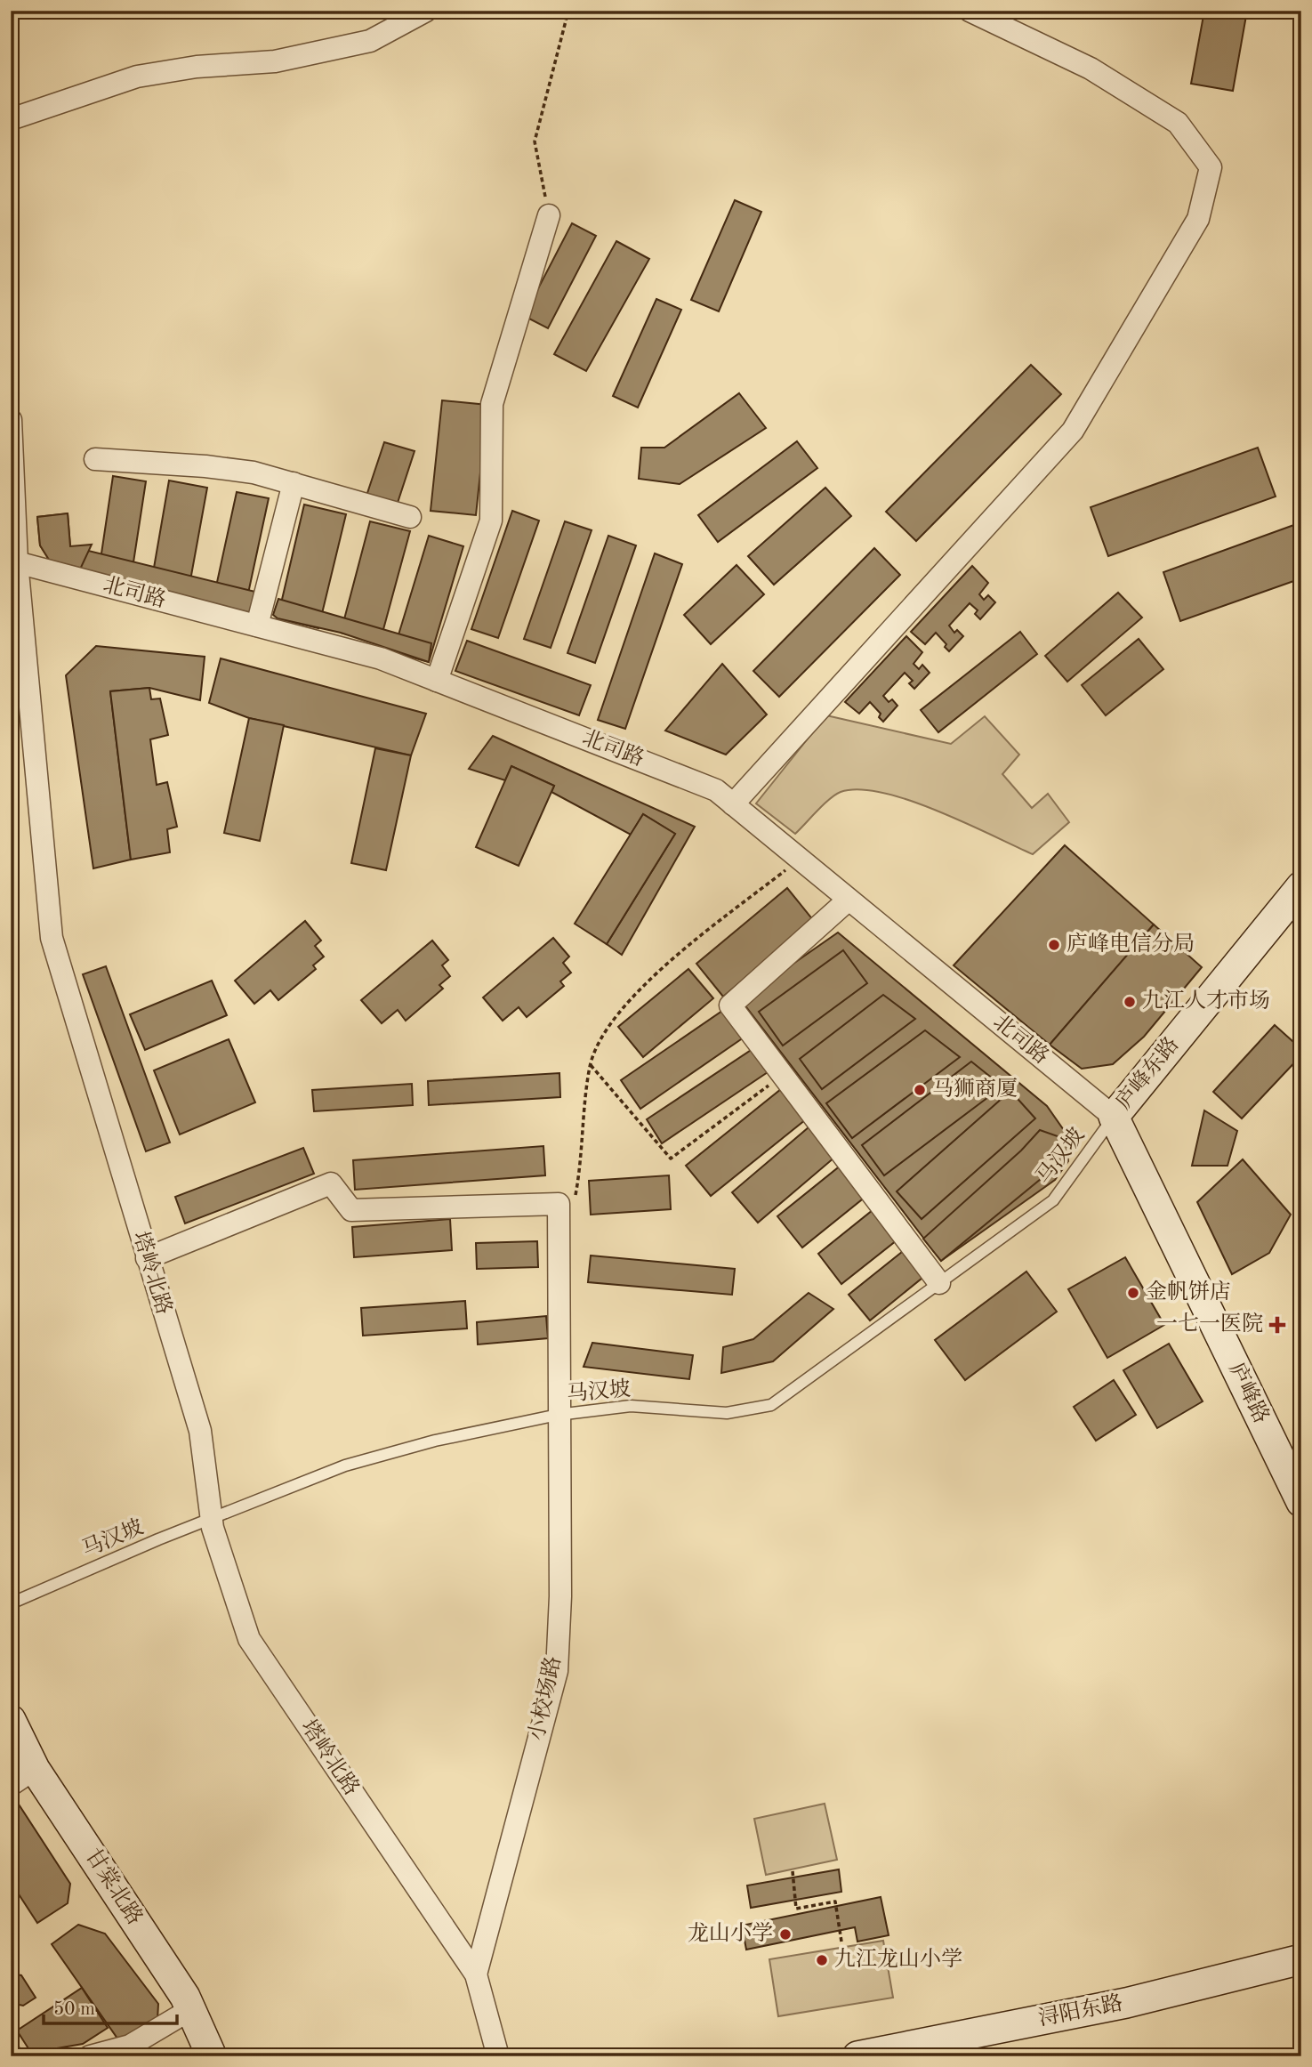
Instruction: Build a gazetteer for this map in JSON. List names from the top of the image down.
{
  "streets": {
    "main road": [
      "庐峰东路",
      "庐峰路",
      "甘棠北路",
      "浔阳东路"
    ],
    "street": ["北司路", "塔岭北路", "小校场路"],
    "lane": ["马汉坡"]
  },
  "crossings": [
    ["北司路", "庐峰东路"],
    ["北司路", "马汉坡"],
    ["北司路", "塔岭北路"],
    ["北司路", "庐峰路"],
    ["庐峰东路", "马汉坡"],
    ["庐峰东路", "庐峰路"],
    ["马汉坡", "塔岭北路"],
    ["马汉坡", "庐峰路"],
    ["马汉坡", "小校场路"],
    ["塔岭北路", "小校场路"]
  ],
  "places": {
    "other": [
      "庐峰电信分局",
      "九江人才市场",
      "马狮商厦",
      "金帆饼店",
      "龙山小学",
      "九江龙山小学"
    ],
    "health": ["一七一医院"]
  },
  "scale_bar": "50 m"
}
